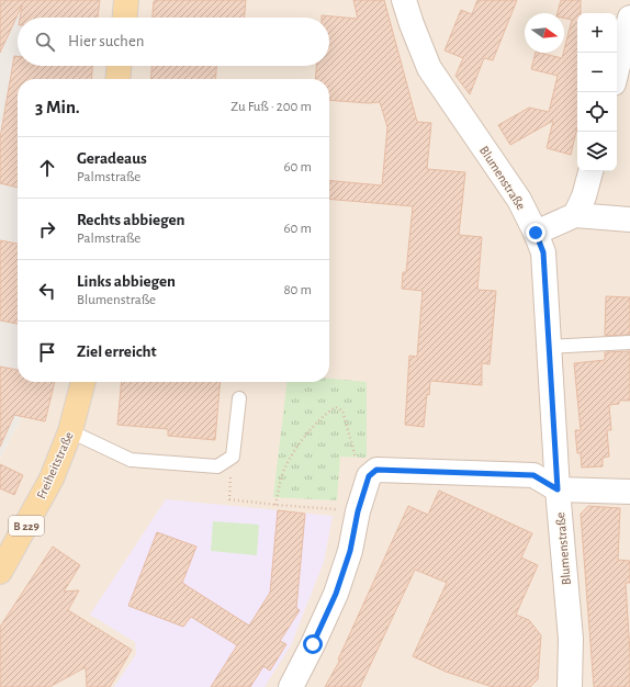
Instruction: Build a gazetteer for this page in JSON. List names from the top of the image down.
{
  "streets": {
    "main road": ["Freiheitstraße", "B 229"],
    "street": ["Blumenstraße"]
  },
  "north": "right",
  "page": {
    "map_buttons": ["+", "−"],
    "search": "Hier suchen",
    "heading": ["3 Min.", "Zu Fuß · 200 m"],
    "list": [
      ["Geradeaus", "Palmstraße", "60 m"],
      ["Rechts abbiegen", "Palmstraße", "60 m"],
      ["Links abbiegen", "Blumenstraße", "80 m"],
      "Ziel erreicht"
    ]
  }
}
